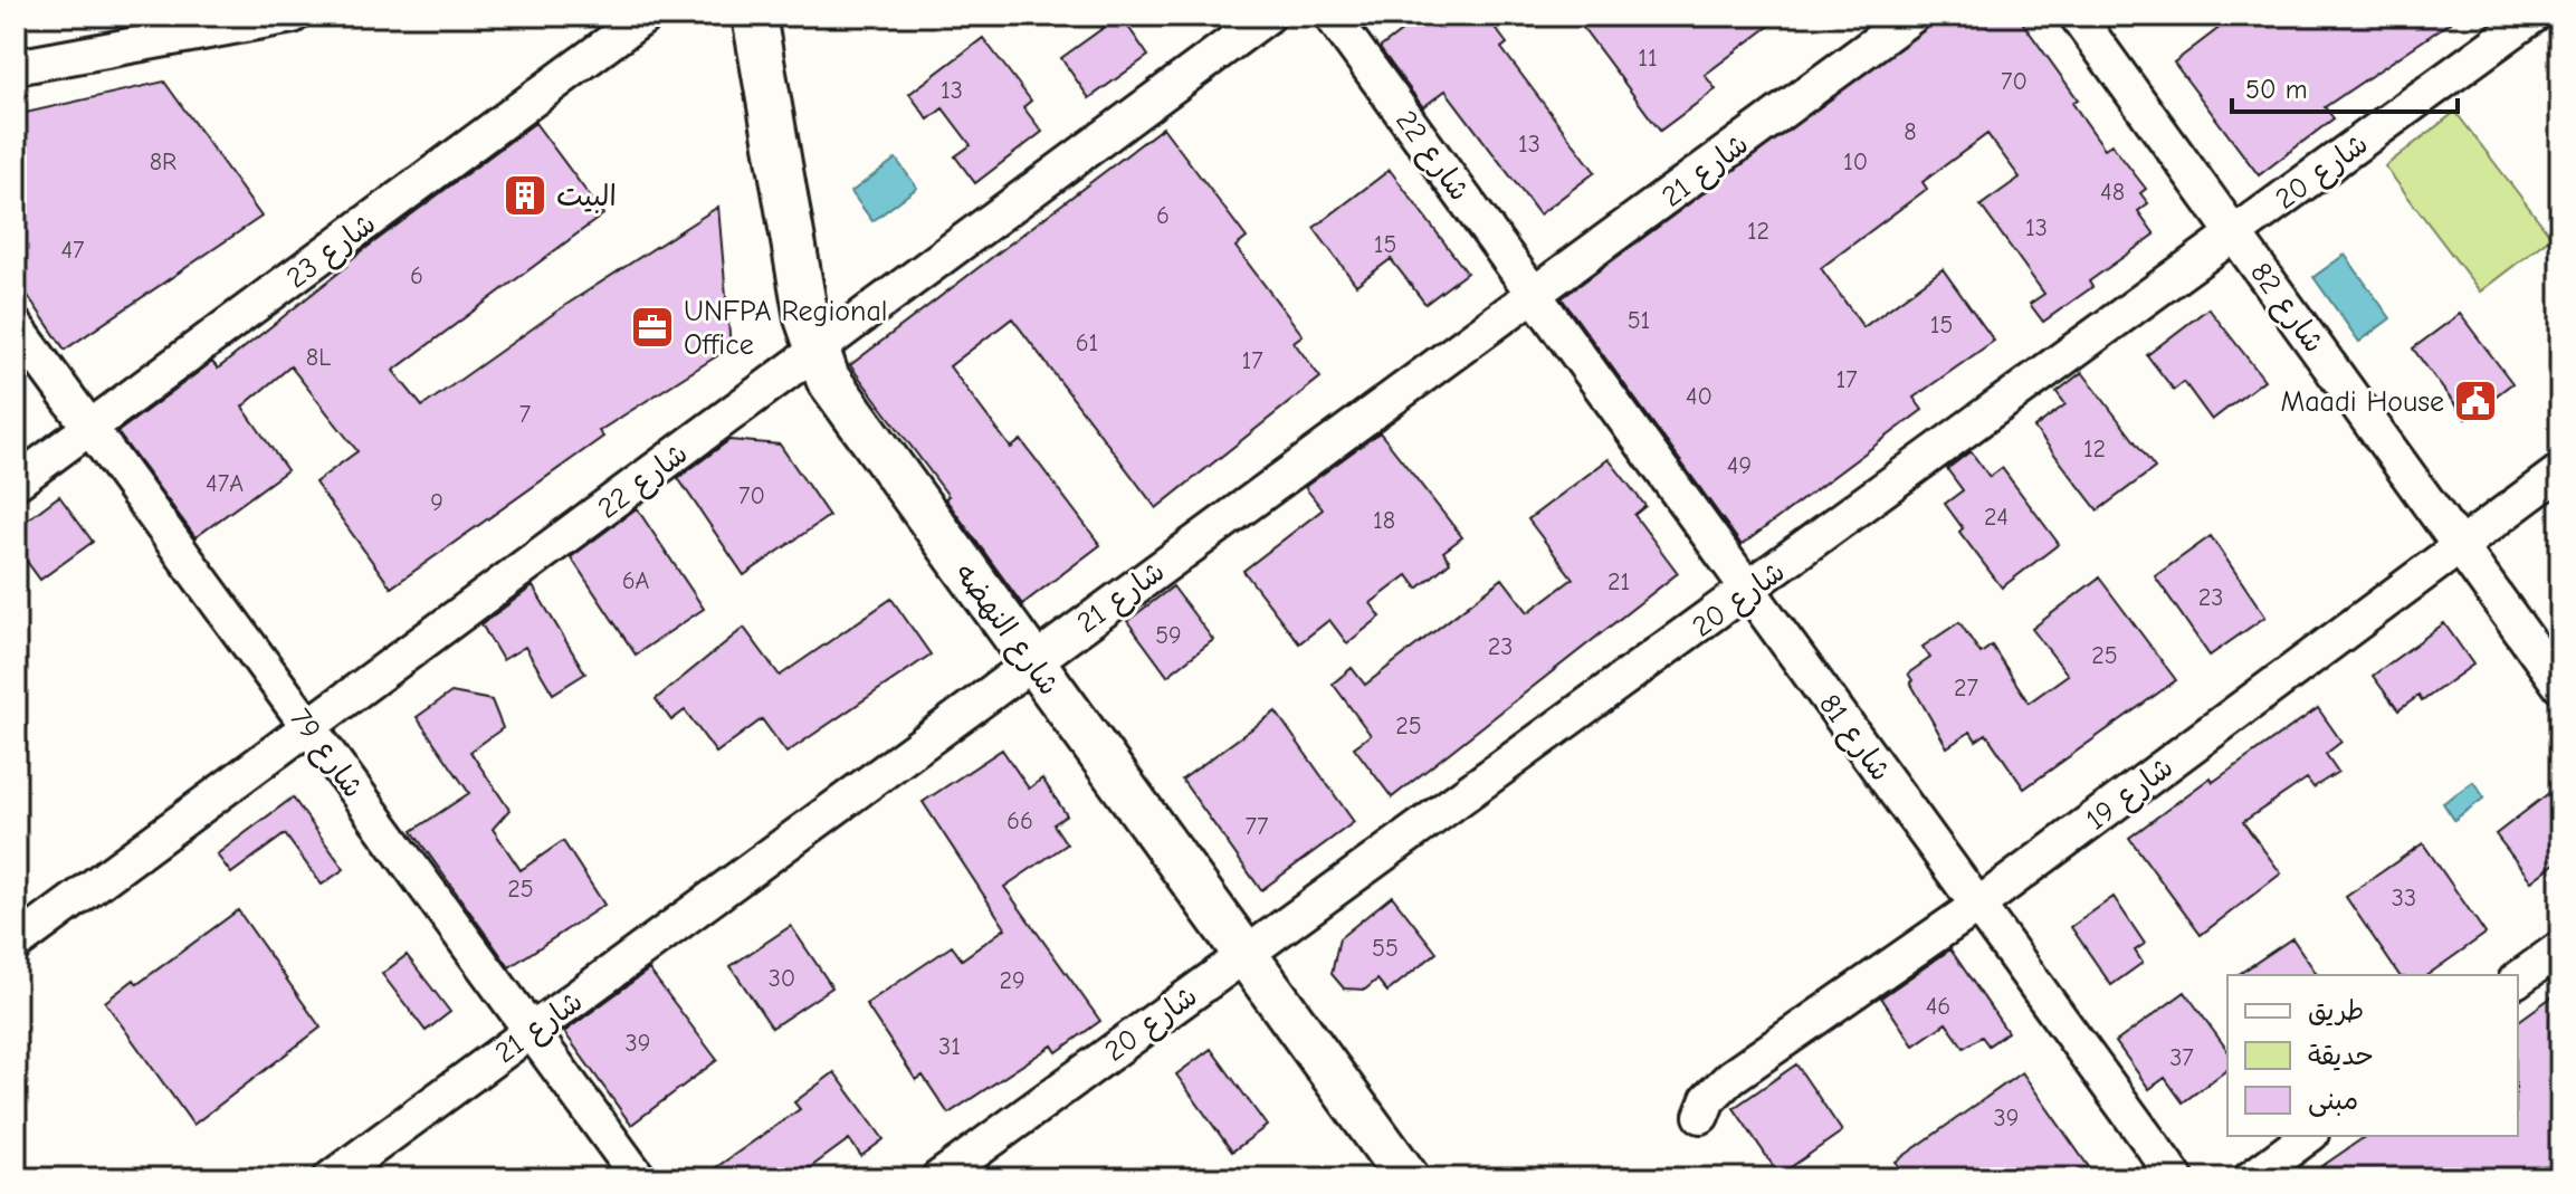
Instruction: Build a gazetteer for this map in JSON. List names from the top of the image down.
{
  "streets": {
    "street": [
      "شارع 22",
      "شارع 21",
      "شارع 20",
      "شارع 23",
      "شارع 82",
      "شارع النهضه",
      "شارع 81",
      "شارع 79",
      "شارع 19"
    ]
  },
  "crossings": [
    ["شارع 22", "شارع 21"],
    ["شارع 22", "شارع النهضه"],
    ["شارع 22", "شارع 81"],
    ["شارع 22", "شارع 79"],
    ["شارع 21", "شارع النهضه"],
    ["شارع 21", "شارع 81"],
    ["شارع 21", "شارع 79"],
    ["شارع 20", "شارع 82"],
    ["شارع 20", "شارع النهضه"],
    ["شارع 20", "شارع 81"],
    ["شارع 23", "شارع 79"],
    ["شارع 82", "شارع 19"],
    ["شارع 81", "شارع 19"]
  ],
  "places": {
    "building": ["البيت"],
    "office": ["UNFPA Regional Office"],
    "public building": ["Maadi House"]
  },
  "house_numbers": [
    "11",
    "70",
    "13",
    "8",
    "13",
    "8R",
    "10",
    "48",
    "6",
    "13",
    "12",
    "15",
    "47",
    "6",
    "51",
    "15",
    "61",
    "8L",
    "17",
    "17",
    "40",
    "7",
    "12",
    "49",
    "47A",
    "70",
    "9",
    "24",
    "18",
    "6A",
    "21",
    "23",
    "59",
    "23",
    "25",
    "27",
    "25",
    "66",
    "77",
    "25",
    "33",
    "55",
    "30",
    "29",
    "46",
    "39",
    "31",
    "37",
    "39"
  ],
  "legend": ["طريق", "حديقة", "مبنى"],
  "scale_bar": "50 m"
}
